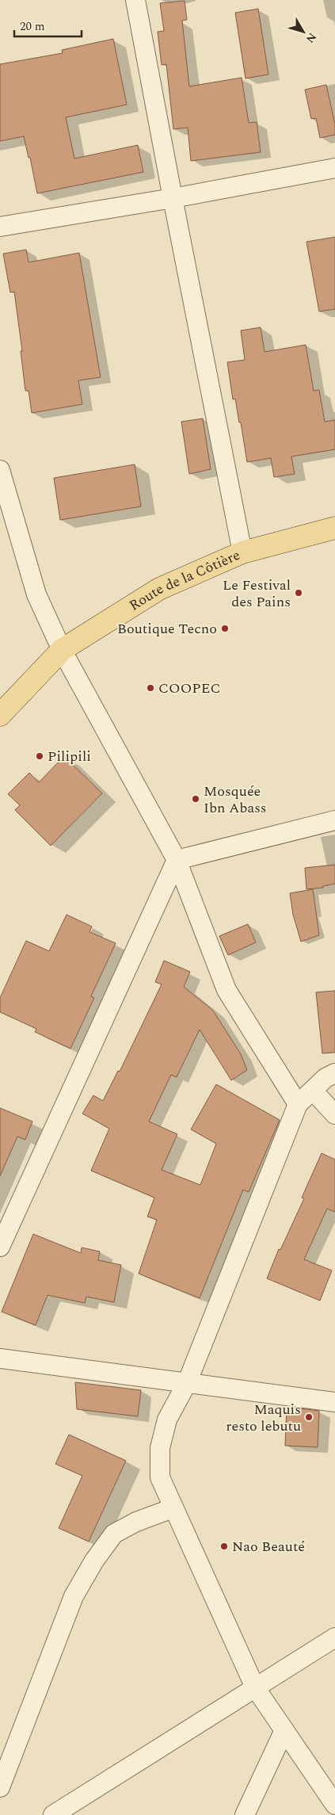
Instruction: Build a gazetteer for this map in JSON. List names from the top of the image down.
{
  "streets": {
    "main road": ["Route de la Côtière"]
  },
  "places": [
    "Le Festival des Pains",
    "Boutique Tecno",
    "COOPEC",
    "Pilipili",
    "Mosquée Ibn Abass",
    "Maquis resto lebutu",
    "Nao Beauté"
  ],
  "scale_bar": "20 m",
  "north": "bottom right"
}
